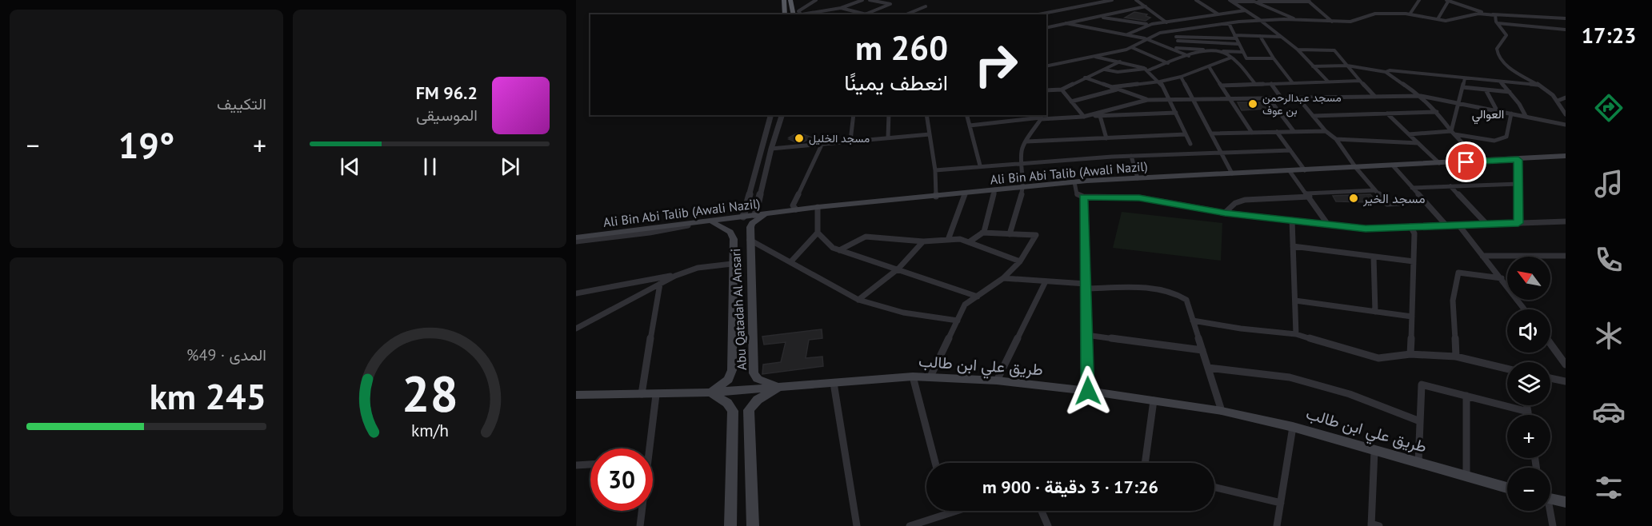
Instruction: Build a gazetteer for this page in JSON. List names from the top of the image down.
{
  "streets": {
    "main road": ["Ali Bin Abi Talib (Awali Nazil)", "Abu Qatadah Al Ansari", "طريق علي ابن طالب"]
  },
  "crossings": [
    ["Ali Bin Abi Talib (Awali Nazil)", "Abu Qatadah Al Ansari"],
    ["Abu Qatadah Al Ansari", "طريق علي ابن طالب"]
  ],
  "districts": ["العوالي"],
  "places": ["مسجد عبدالرحمن بن عوف", "مسجد الخليل", "مسجد الخير"],
  "north": "top left",
  "page": {
    "tabs": "17:23",
    "tile": [
      "التكييف",
      ["المدى · 49%", "245 km"]
    ],
    "turn": ["260 m", "انعطف يمينًا"],
    "song": ["96.2 FM", "الموسيقى"],
    "heat": ["−", "19°", "+"],
    "map_buttons": ["+", "−"],
    "limit": "30",
    "trip": "17:26 · 3 دقيقة · 900 m",
    "gauge": ["28", "km/h"]
  }
}
